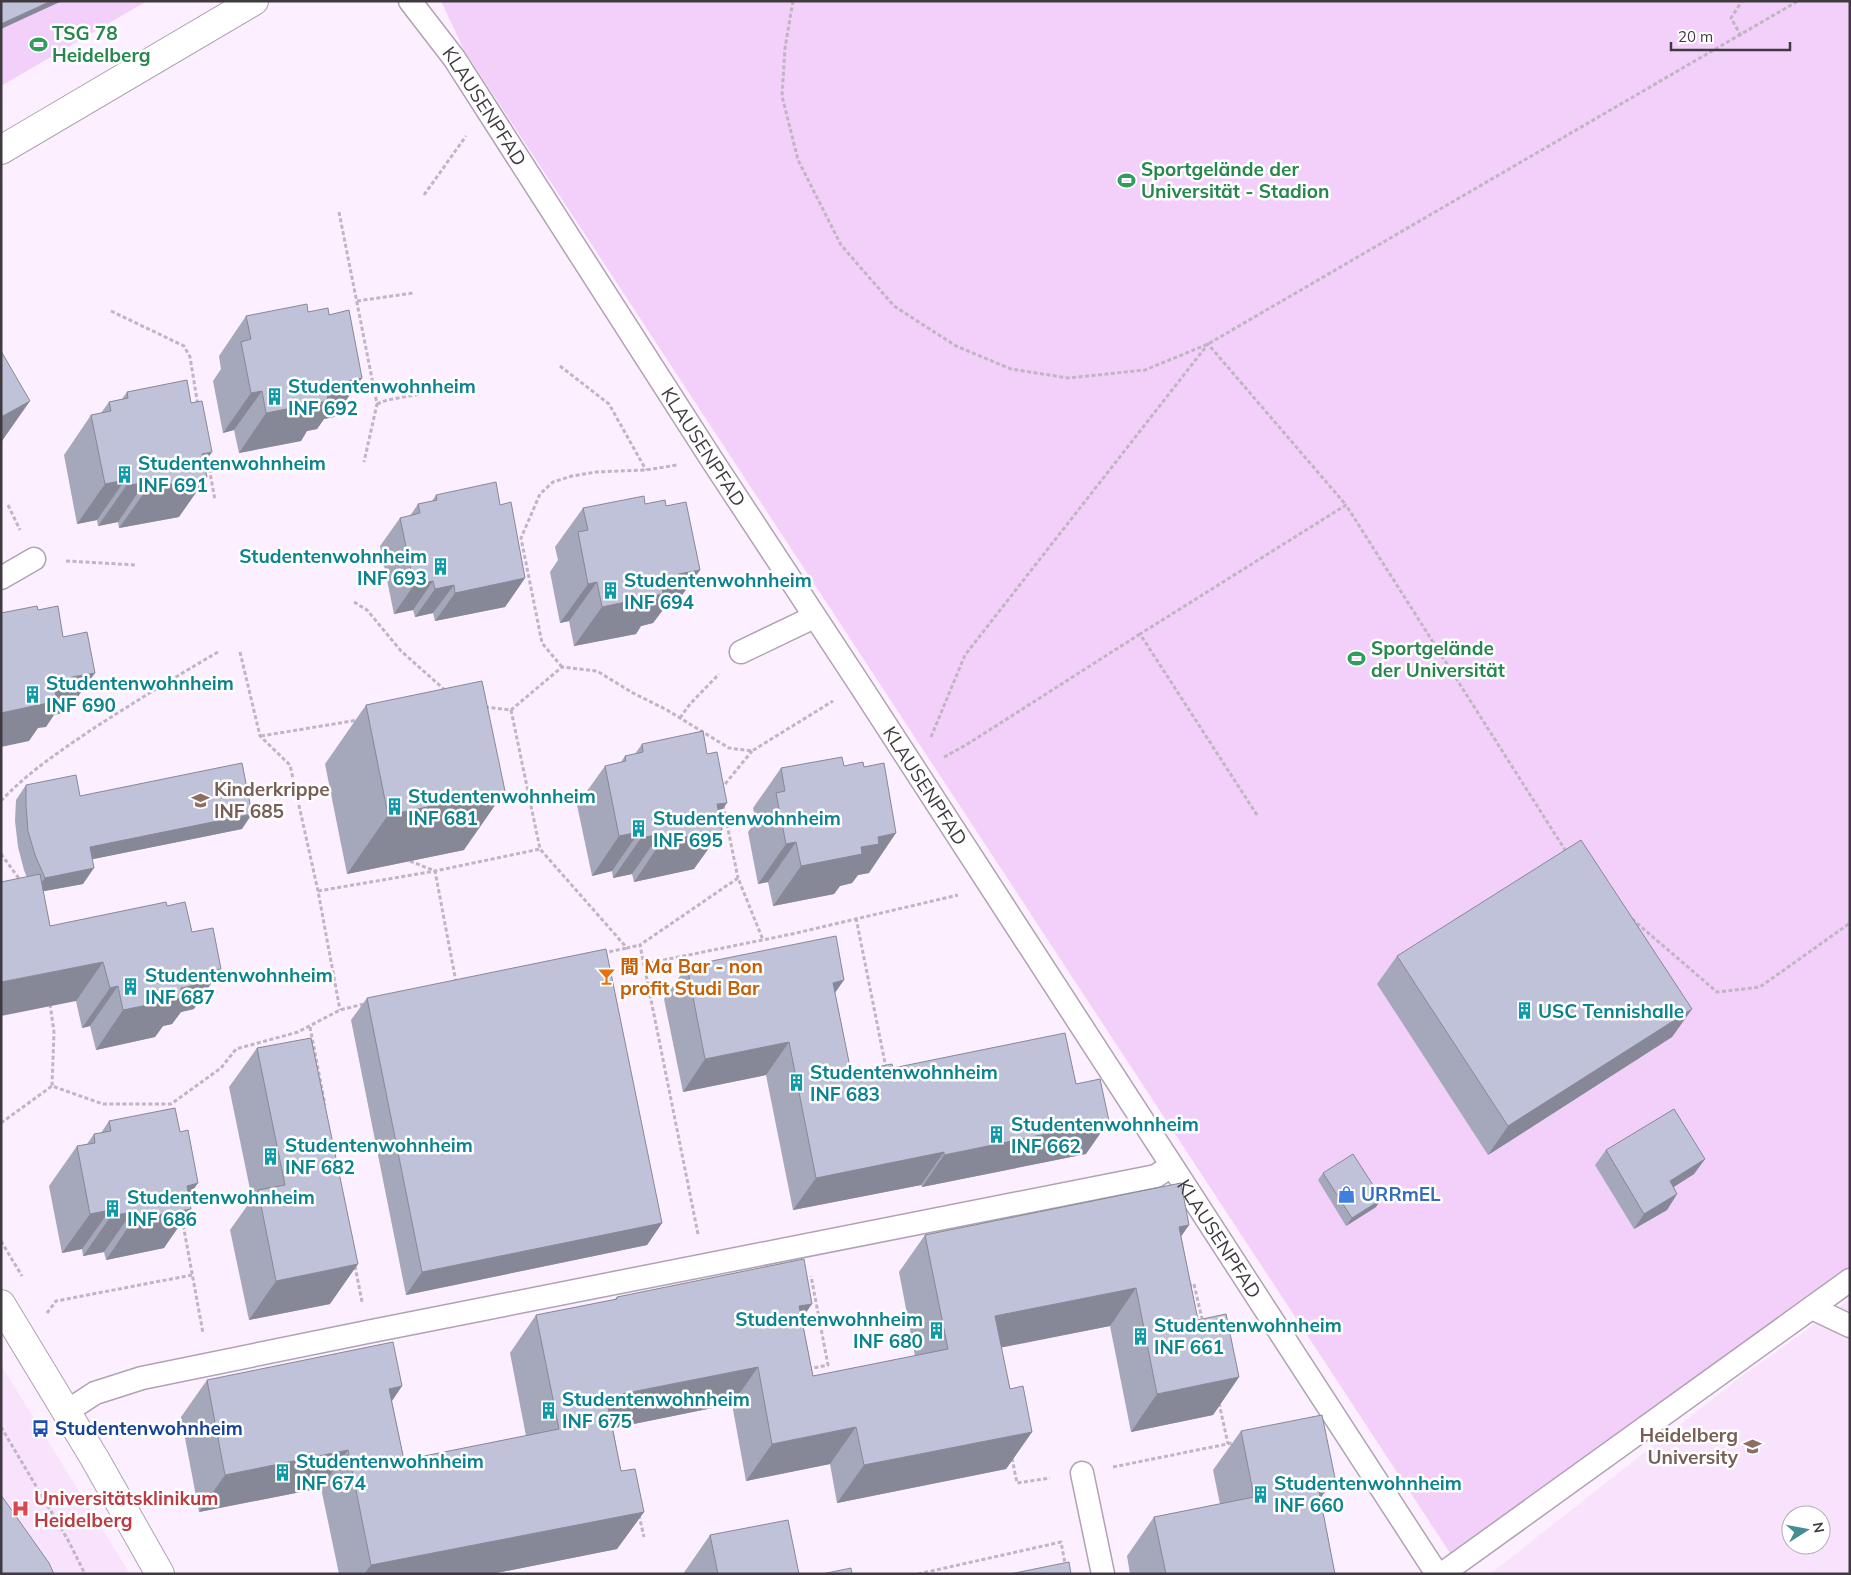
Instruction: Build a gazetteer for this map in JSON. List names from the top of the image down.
{
  "streets": {
    "lane": ["KLAUSENPFAD"]
  },
  "places": {
    "sports": ["TSG 78 Heidelberg", "Sportgelände der Universität - Stadion", "Sportgelände der Universität"],
    "building": [
      "Studentenwohnheim INF 692",
      "Studentenwohnheim INF 691",
      "Studentenwohnheim INF 693",
      "Studentenwohnheim INF 694",
      "Studentenwohnheim INF 690",
      "Studentenwohnheim INF 681",
      "Studentenwohnheim INF 695",
      "Studentenwohnheim INF 687",
      "USC Tennishalle",
      "Studentenwohnheim INF 683",
      "Studentenwohnheim INF 662",
      "Studentenwohnheim INF 682",
      "Studentenwohnheim INF 686",
      "Studentenwohnheim INF 680",
      "Studentenwohnheim INF 661",
      "Studentenwohnheim INF 675",
      "Studentenwohnheim INF 674",
      "Studentenwohnheim INF 660"
    ],
    "school or university": ["Kinderkrippe INF 685", "Heidelberg University"],
    "bar": ["間 Ma Bar - non profit Studi Bar"],
    "shop": ["URRmEL"],
    "bus stop": ["Studentenwohnheim"],
    "hospital": ["Universitätsklinikum Heidelberg"]
  },
  "scale_bar": "20 m",
  "north": "right"
}
